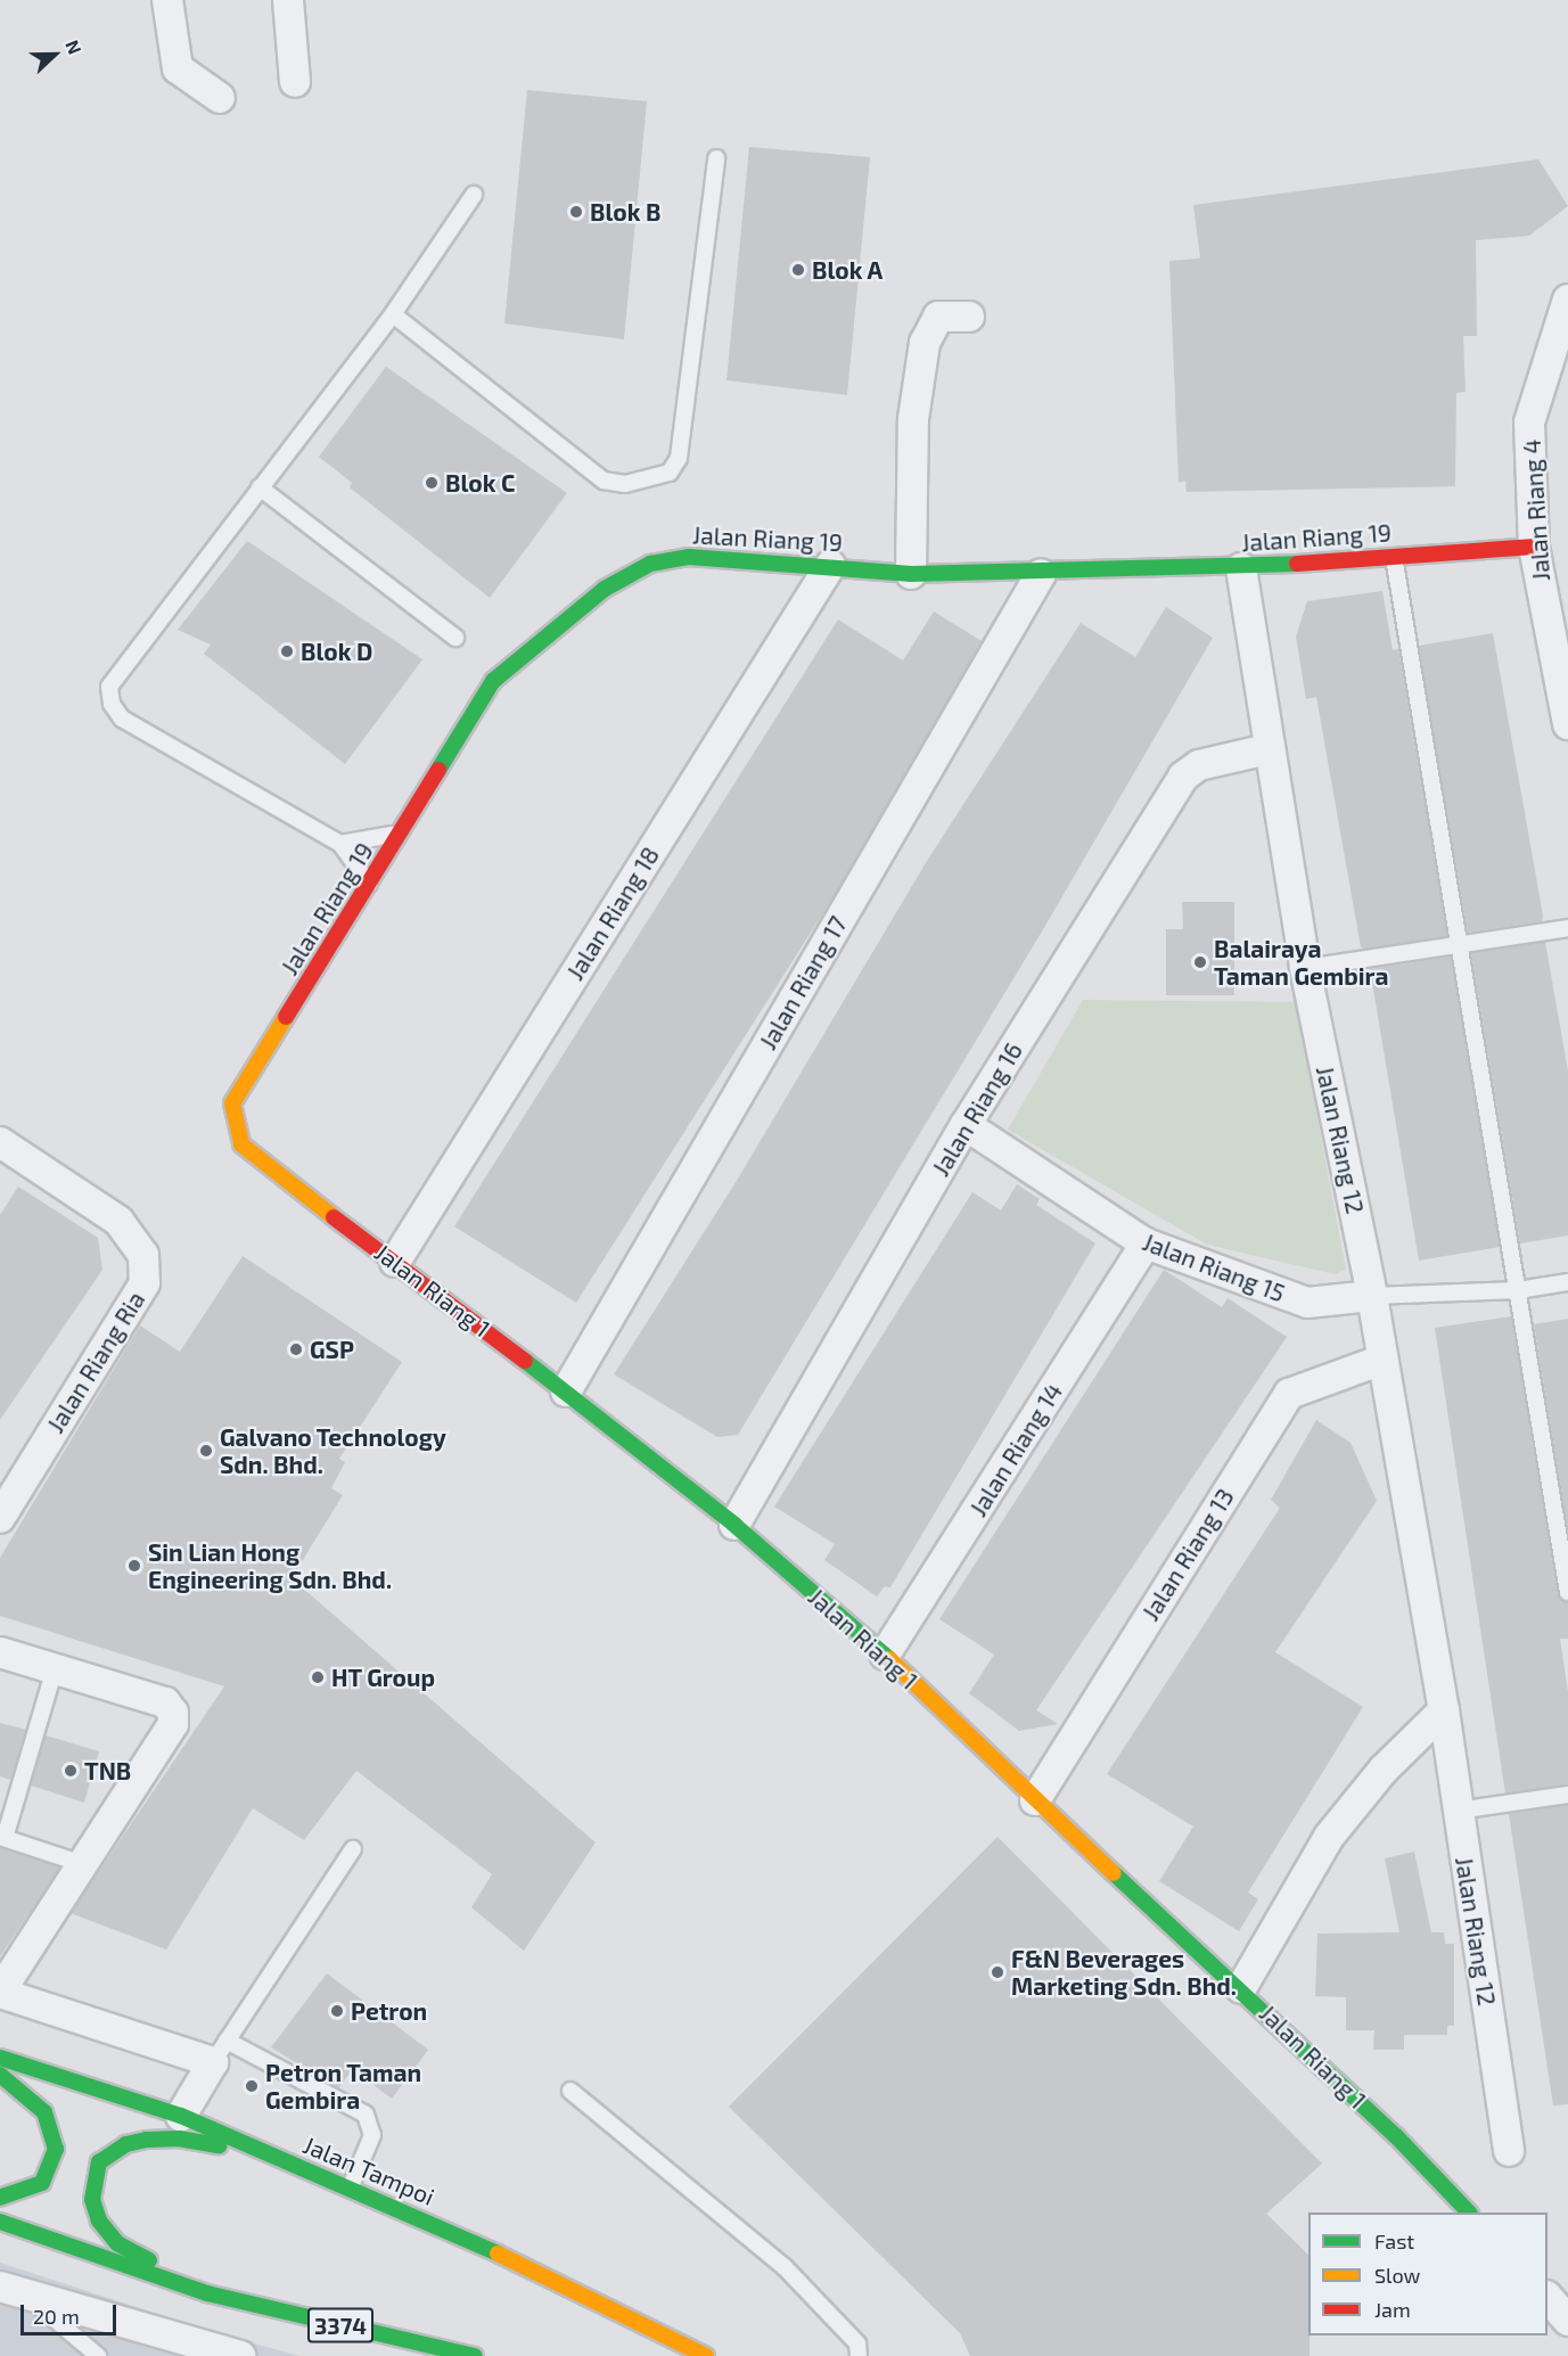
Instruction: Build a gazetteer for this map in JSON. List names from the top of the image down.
{
  "streets": {
    "street": [
      "Jalan Riang 4",
      "Jalan Riang 19",
      "Jalan Riang 18",
      "Jalan Riang 17",
      "Jalan Riang 16",
      "Jalan Riang 12",
      "Jalan Riang 15",
      "Jalan Riang 1",
      "Jalan Riang Ria",
      "Jalan Riang 14",
      "Jalan Riang 13",
      "Jalan Tampoi",
      "3374"
    ]
  },
  "crossings": [
    ["Jalan Riang 4", "Jalan Riang 19"],
    ["Jalan Riang 19", "Jalan Riang 18"],
    ["Jalan Riang 19", "Jalan Riang 17"],
    ["Jalan Riang 19", "Jalan Riang 12"],
    ["Jalan Riang 19", "Jalan Riang 1"],
    ["Jalan Riang 18", "Jalan Riang 1"],
    ["Jalan Riang 17", "Jalan Riang 1"],
    ["Jalan Riang 16", "Jalan Riang 12"],
    ["Jalan Riang 16", "Jalan Riang 15"],
    ["Jalan Riang 16", "Jalan Riang 1"],
    ["Jalan Riang 12", "Jalan Riang 15"],
    ["Jalan Riang 12", "Jalan Riang 13"],
    ["Jalan Riang 15", "Jalan Riang 14"],
    ["Jalan Riang 1", "Jalan Riang 14"],
    ["Jalan Riang 1", "Jalan Riang 13"]
  ],
  "places": [
    "Blok B",
    "Blok A",
    "Blok C",
    "Blok D",
    "Balairaya Taman Gembira",
    "GSP",
    "Galvano Technology Sdn. Bhd.",
    "Sin Lian Hong Engineering Sdn. Bhd.",
    "HT Group",
    "TNB",
    "F&N Beverages Marketing Sdn. Bhd.",
    "Petron",
    "Petron Taman Gembira"
  ],
  "legend": ["Fast", "Slow", "Jam"],
  "scale_bar": "20 m",
  "north": "right"
}
